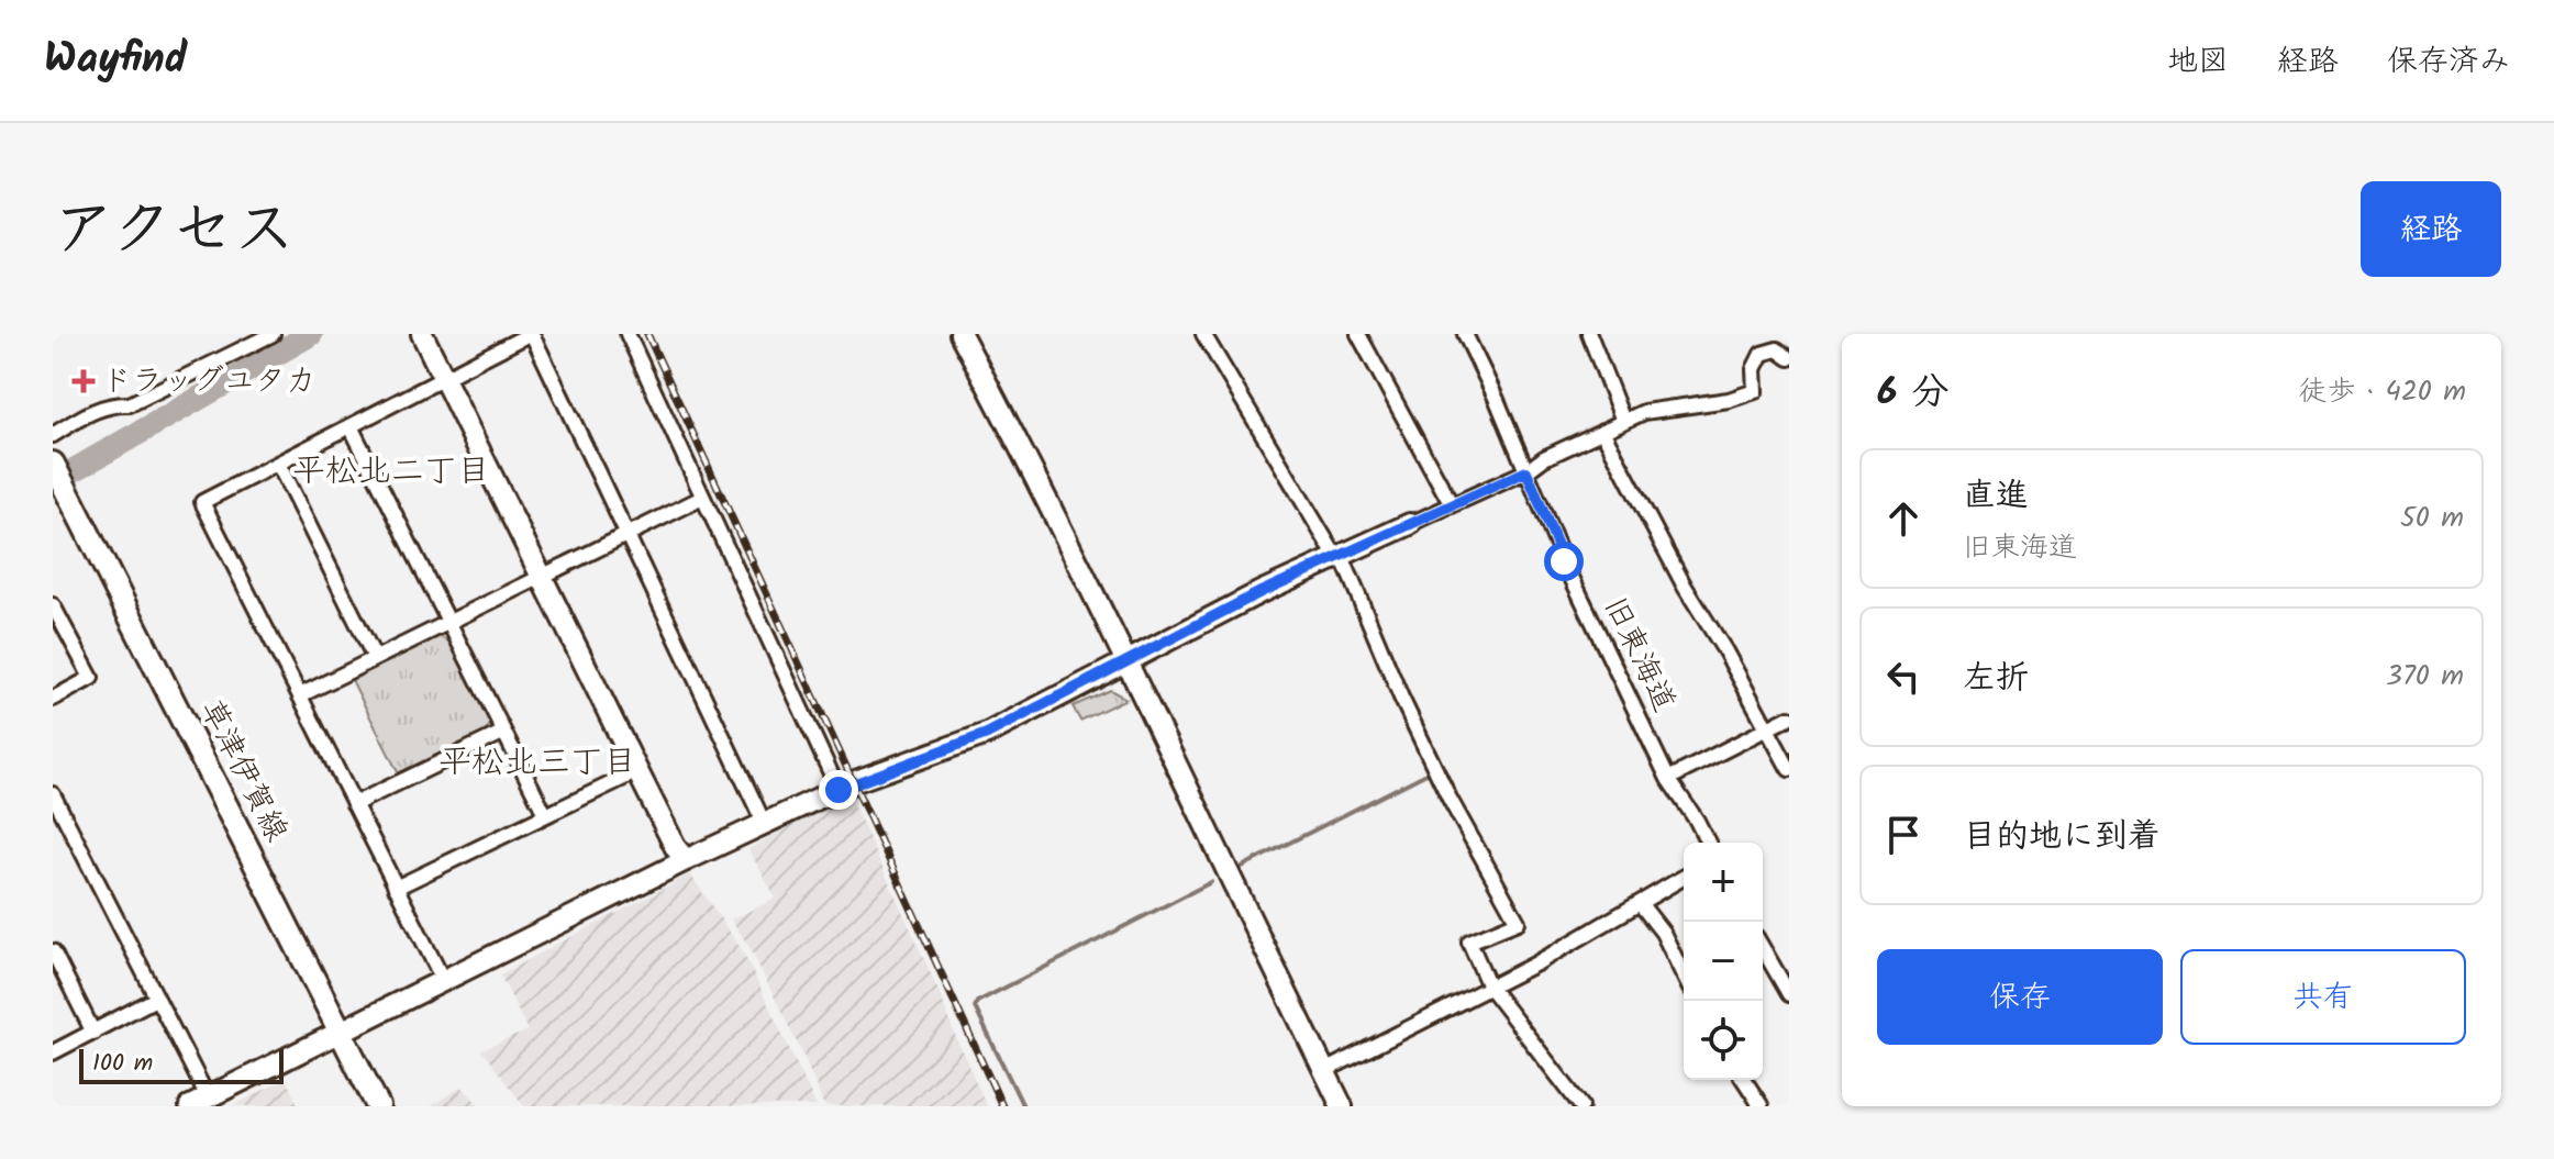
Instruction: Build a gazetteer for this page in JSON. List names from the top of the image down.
{
  "streets": {
    "main road": ["草津伊賀線"],
    "street": ["旧東海道"]
  },
  "districts": ["平松北二丁目", "平松北三丁目"],
  "places": {
    "health": ["ドラッグユタカ"]
  },
  "scale_bar": "100 m",
  "page": {
    "header": "Wayfind",
    "nav": ["地図", "経路", "保存済み"],
    "title": "アクセス",
    "buttons": [
      "経路",
      ["保存", "共有"]
    ],
    "heading": ["6 分", "徒歩 · 420 m"],
    "list": [
      ["直進", "旧東海道", "50 m"],
      ["左折", "370 m"],
      "目的地に到着"
    ],
    "map_buttons": ["+", "−"],
    "scale": "100 m"
  }
}
